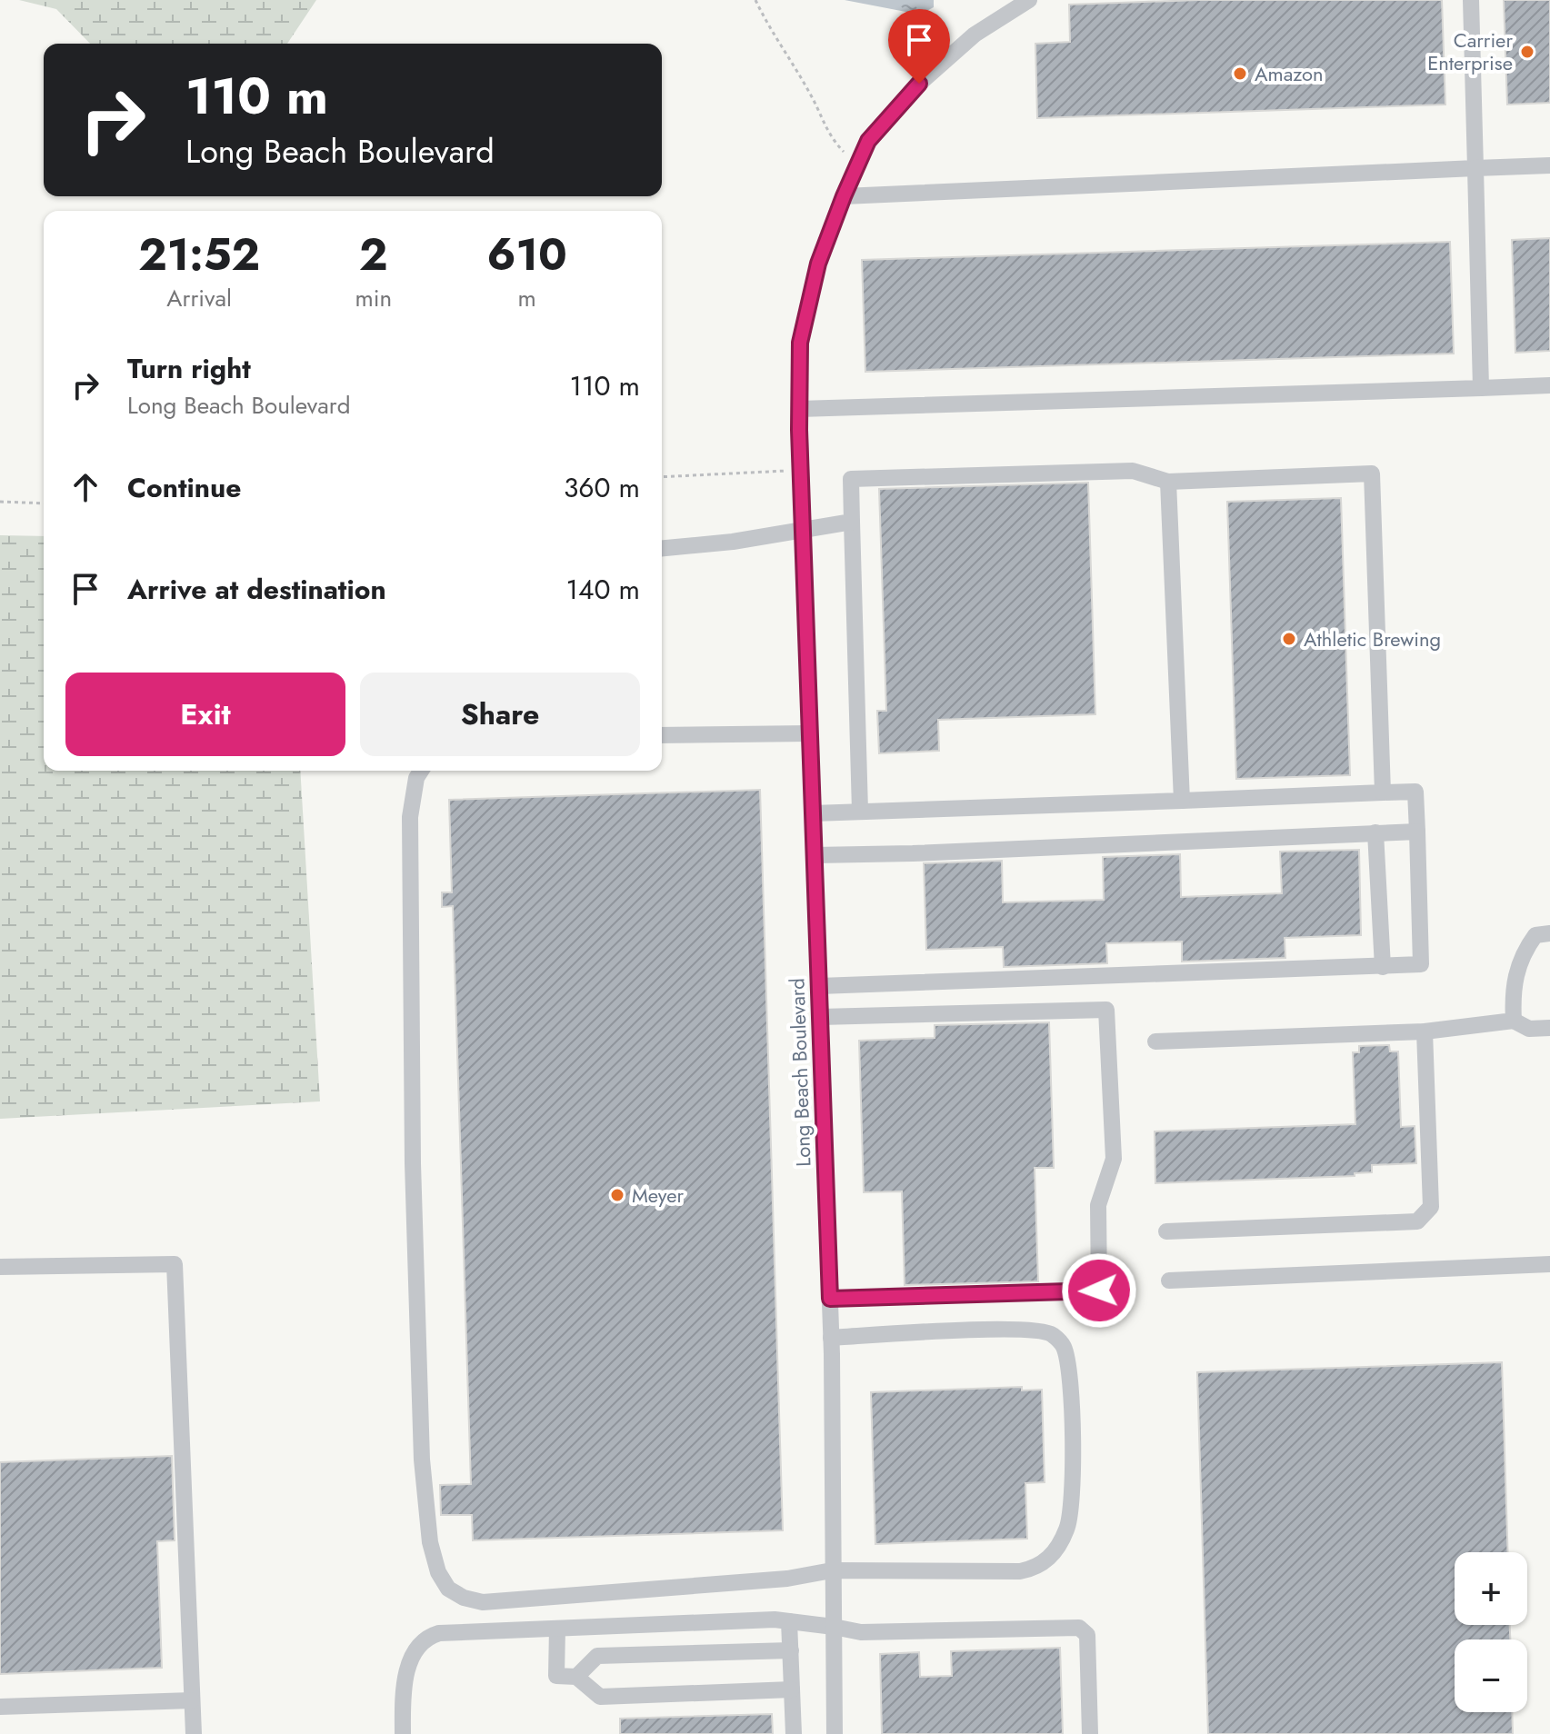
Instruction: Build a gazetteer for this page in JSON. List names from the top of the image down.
{
  "streets": {
    "street": ["Long Beach Boulevard"]
  },
  "places": [
    "Carrier Enterprise",
    "Amazon",
    "Athletic Brewing",
    "Meyer"
  ],
  "page": {
    "turn": ["110 m", "Long Beach Boulevard"],
    "eta": [
      "21:52",
      "Arrival",
      "2",
      "min",
      "610",
      "m"
    ],
    "list": [
      {
        "name": "Turn right",
        "note": "Long Beach Boulevard",
        "value": "110 m"
      },
      {
        "name": "Continue",
        "value": "360 m"
      },
      {
        "name": "Arrive at destination",
        "value": "140 m"
      }
    ],
    "buttons": ["Exit", "Share"],
    "map_buttons": ["+", "−"]
  }
}
